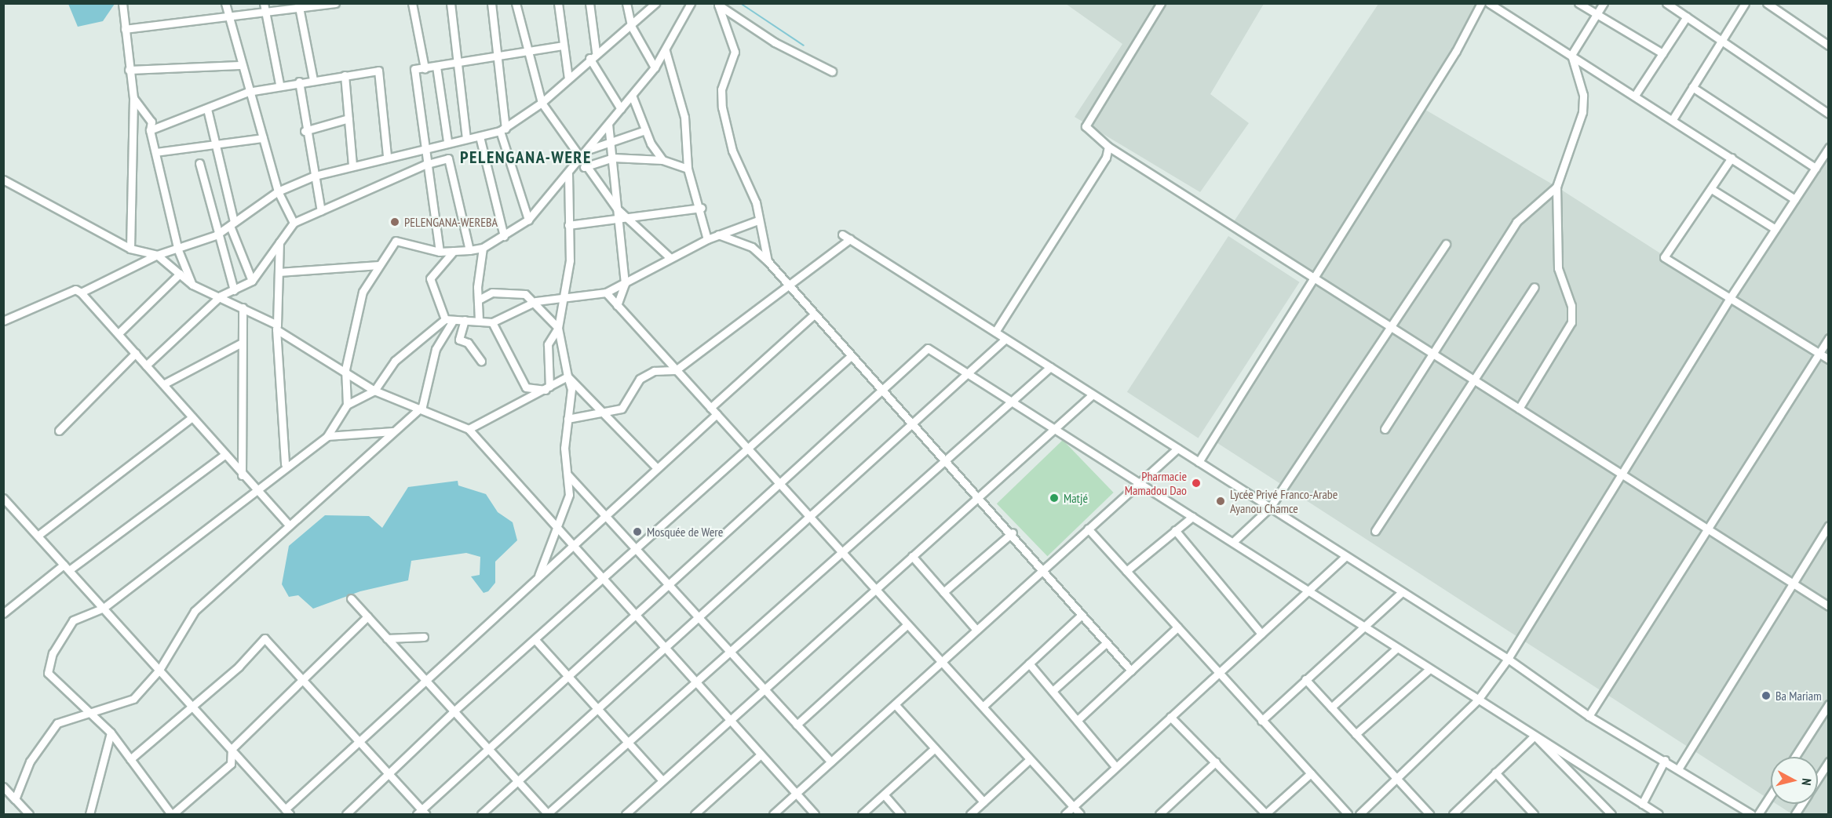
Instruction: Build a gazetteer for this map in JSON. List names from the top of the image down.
{
  "districts": ["PELENGANA-WERE"],
  "places": [
    "PELENGANA-WEREBA",
    "Pharmacie Mamadou Dao",
    "Matjé",
    "Lycée Privé Franco-Arabe Ayanou Chamce",
    "Mosquée de Were",
    "Ba Mariam"
  ],
  "north": "right"
}
